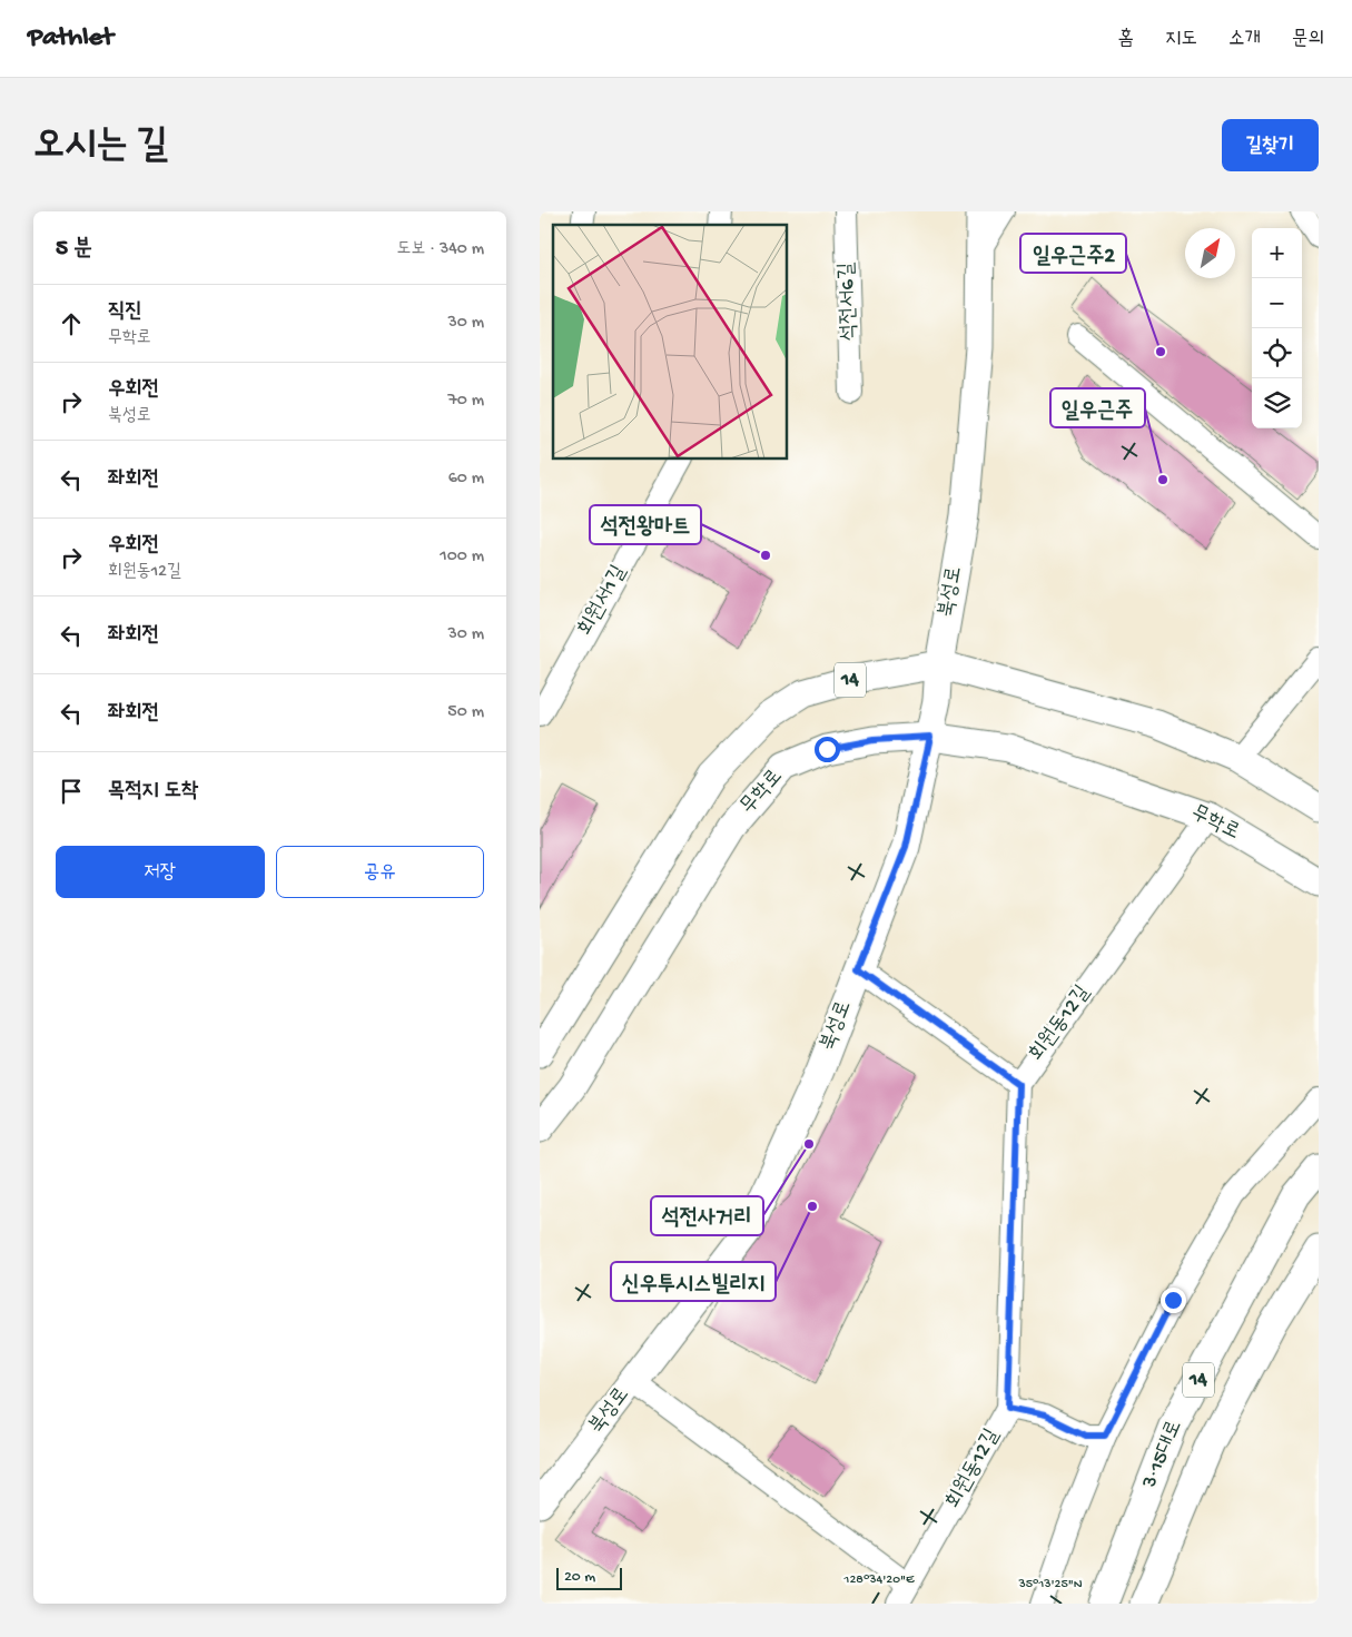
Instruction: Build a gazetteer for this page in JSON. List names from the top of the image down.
{
  "streets": {
    "main road": [
      "북성로",
      "14",
      "무학로",
      "3·15대로"
    ],
    "street": ["석전서6길", "회원서1길", "회원동12길"]
  },
  "crossings": [
    ["북성로", "14"],
    ["북성로", "무학로"],
    ["무학로", "회원동12길"]
  ],
  "places": [
    "일우근주2",
    "일우근주",
    "석전왕마트",
    "석전사거리",
    "신우투시스빌리지"
  ],
  "scale_bar": "20 m",
  "north": "top right",
  "page": {
    "header": "Pathlet",
    "nav": [
      "홈",
      "지도",
      "소개",
      "문의"
    ],
    "title": "오시는 길",
    "buttons": [
      "길찾기",
      ["저장", "공유"]
    ],
    "heading": ["5 분", "도보 · 340 m"],
    "map_buttons": ["+", "−"],
    "list": [
      ["직진", "무학로", "30 m"],
      ["우회전", "북성로", "70 m"],
      ["좌회전", "60 m"],
      ["우회전", "회원동12길", "100 m"],
      ["좌회전", "30 m"],
      ["좌회전", "50 m"],
      "목적지 도착"
    ],
    "scale": "20 m"
  },
  "coordinates": ["128°34'20\"E", "35°13'25\"N"]
}
